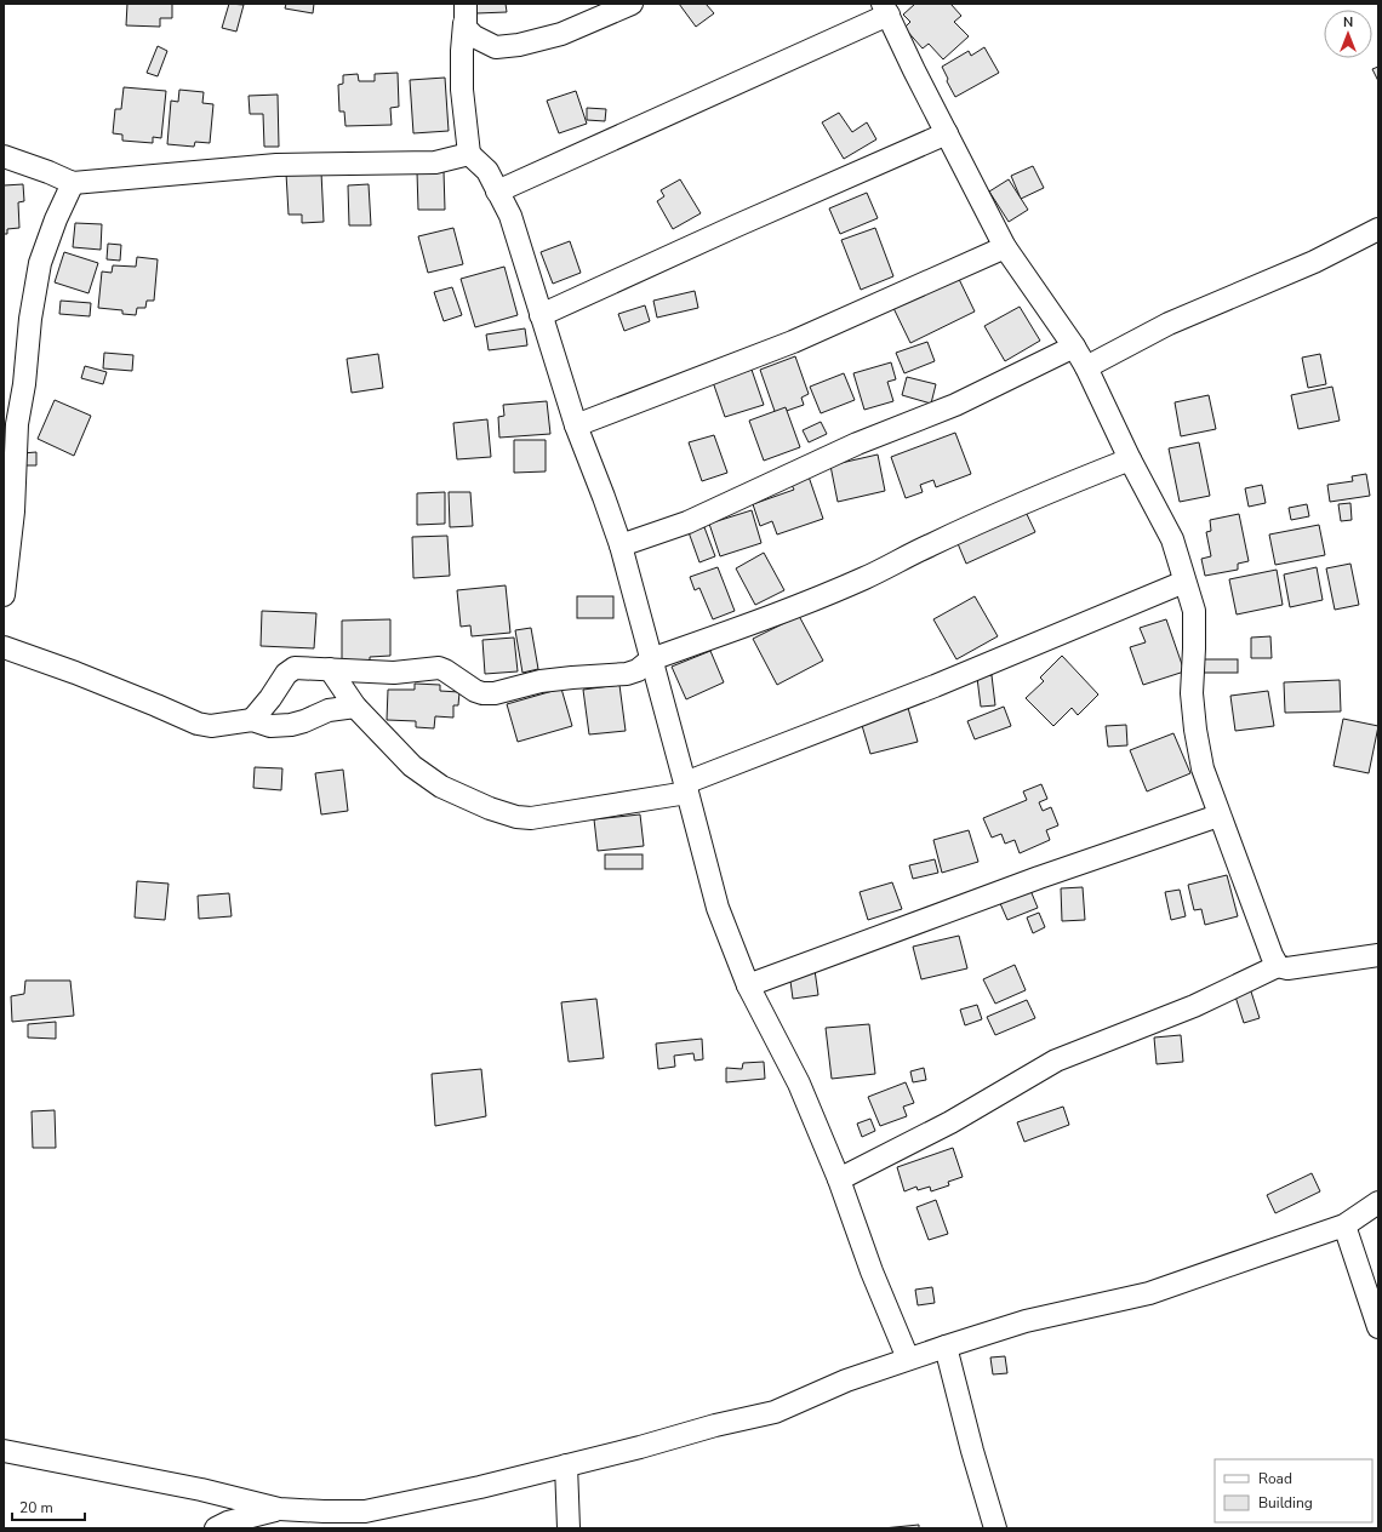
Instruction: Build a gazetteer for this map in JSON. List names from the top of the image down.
{
  "legend": ["Road", "Building"],
  "scale_bar": "20 m",
  "north": "top"
}
